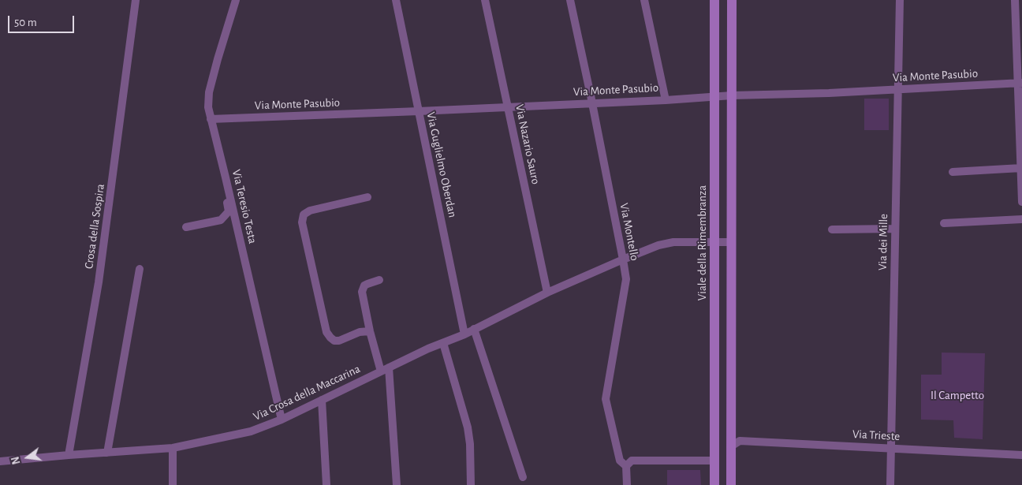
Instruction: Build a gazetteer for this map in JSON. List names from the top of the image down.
{
  "streets": {
    "street": [
      "Via Monte Pasubio",
      "Via Nazario Sauro",
      "Via Guglielmo Oberdan",
      "Via Teresio Testa",
      "Crosa della Sospira",
      "Via Montello",
      "Via dei Mille",
      "Viale della Rimembranza",
      "Via Crosa della Maccarina",
      "Via Trieste"
    ]
  },
  "crossings": [
    ["Via Monte Pasubio", "Via Nazario Sauro"],
    ["Via Monte Pasubio", "Via Guglielmo Oberdan"],
    ["Via Monte Pasubio", "Via Teresio Testa"],
    ["Via Monte Pasubio", "Via Montello"],
    ["Via Monte Pasubio", "Via dei Mille"],
    ["Via Monte Pasubio", "Viale della Rimembranza"],
    ["Via Nazario Sauro", "Via Crosa della Maccarina"],
    ["Via Guglielmo Oberdan", "Via Crosa della Maccarina"],
    ["Via Teresio Testa", "Via Crosa della Maccarina"],
    ["Crosa della Sospira", "Via Crosa della Maccarina"],
    ["Via Montello", "Via Crosa della Maccarina"],
    ["Via dei Mille", "Via Trieste"],
    ["Viale della Rimembranza", "Via Crosa della Maccarina"],
    ["Viale della Rimembranza", "Via Trieste"]
  ],
  "parks": ["Il Campetto"],
  "scale_bar": "50 m",
  "north": "left"
}
